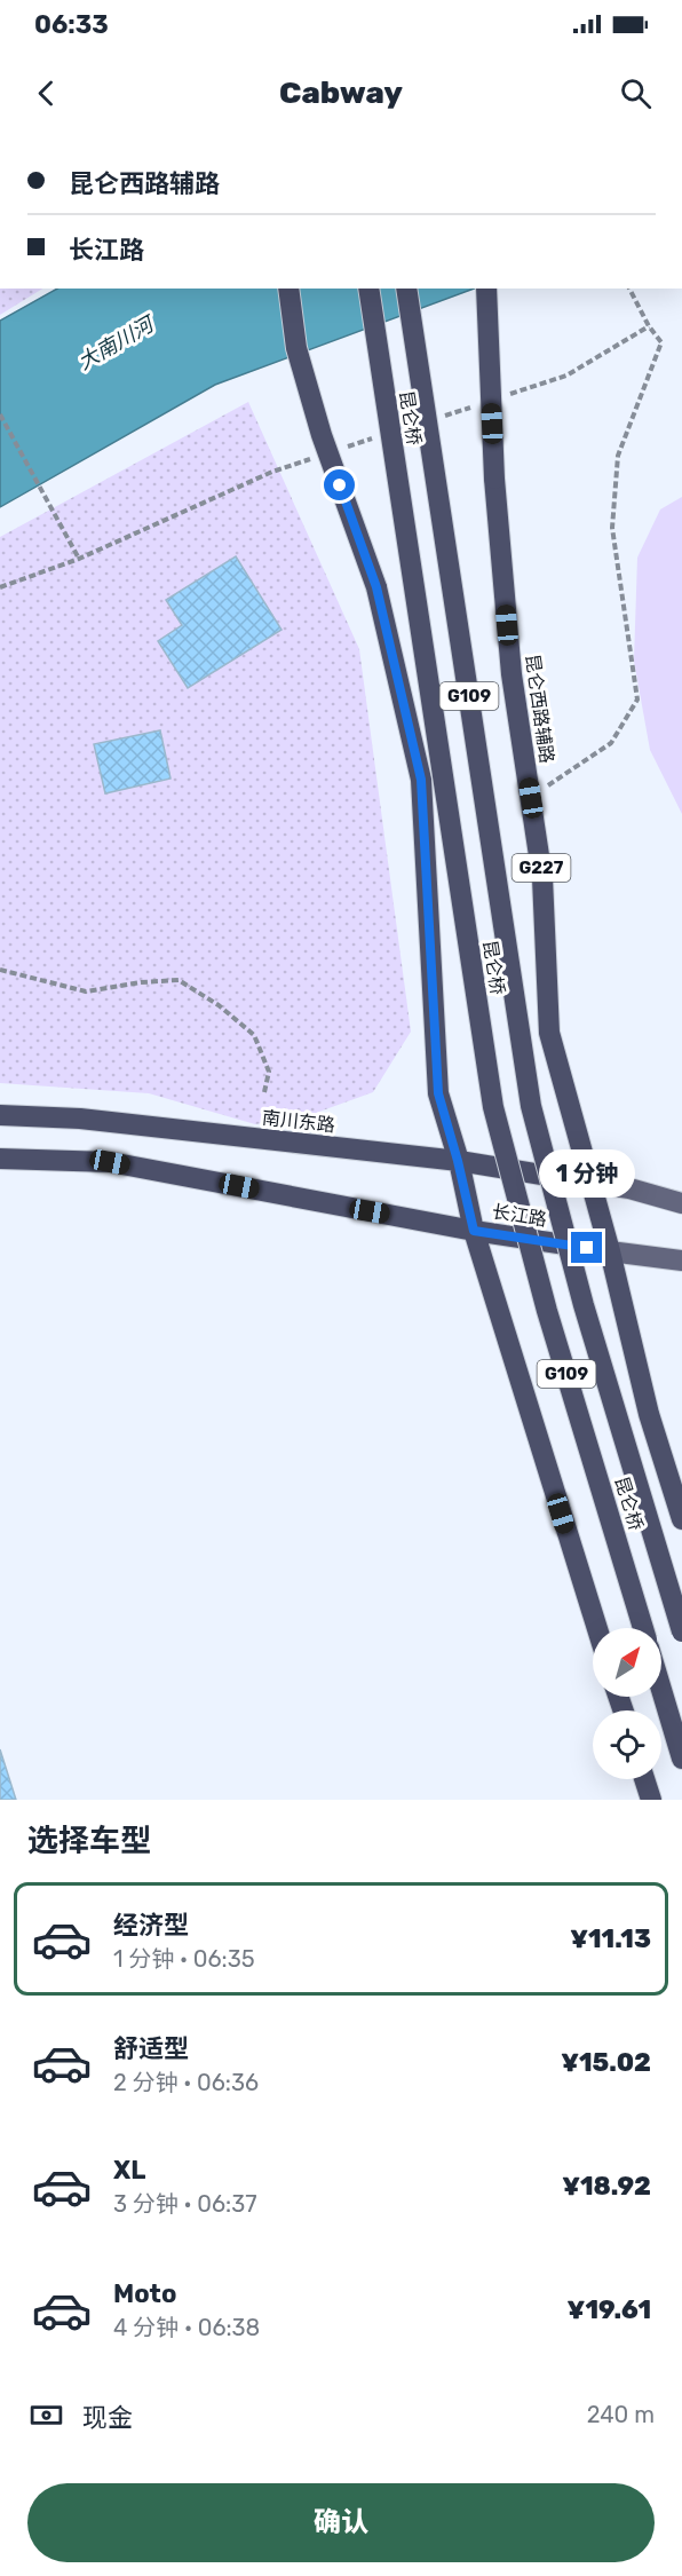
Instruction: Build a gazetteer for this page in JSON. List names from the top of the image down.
{
  "streets": {
    "highway": [
      "昆仑桥",
      "G109",
      "昆仑西路辅路",
      "G227",
      "南川东路",
      "长江路"
    ]
  },
  "crossings": [
    ["昆仑西路辅路", "南川东路"],
    ["昆仑西路辅路", "长江路"]
  ],
  "water": ["大南川河"],
  "north": "top right",
  "page": {
    "status": "06:33",
    "header": "Cabway",
    "banner": ["昆仑西路辅路", "长江路"],
    "bubble": "1 分钟",
    "heading": "选择车型",
    "list": [
      {
        "name": "经济型",
        "note": "1 分钟 · 06:35",
        "value": "¥11.13"
      },
      {
        "name": "舒适型",
        "note": "2 分钟 · 06:36",
        "value": "¥15.02"
      },
      {
        "name": "XL",
        "note": "3 分钟 · 06:37",
        "value": "¥18.92"
      },
      {
        "name": "Moto",
        "note": "4 分钟 · 06:38",
        "value": "¥19.61"
      }
    ],
    "pay": ["现金", "240 m"],
    "buttons": "确认"
  }
}
